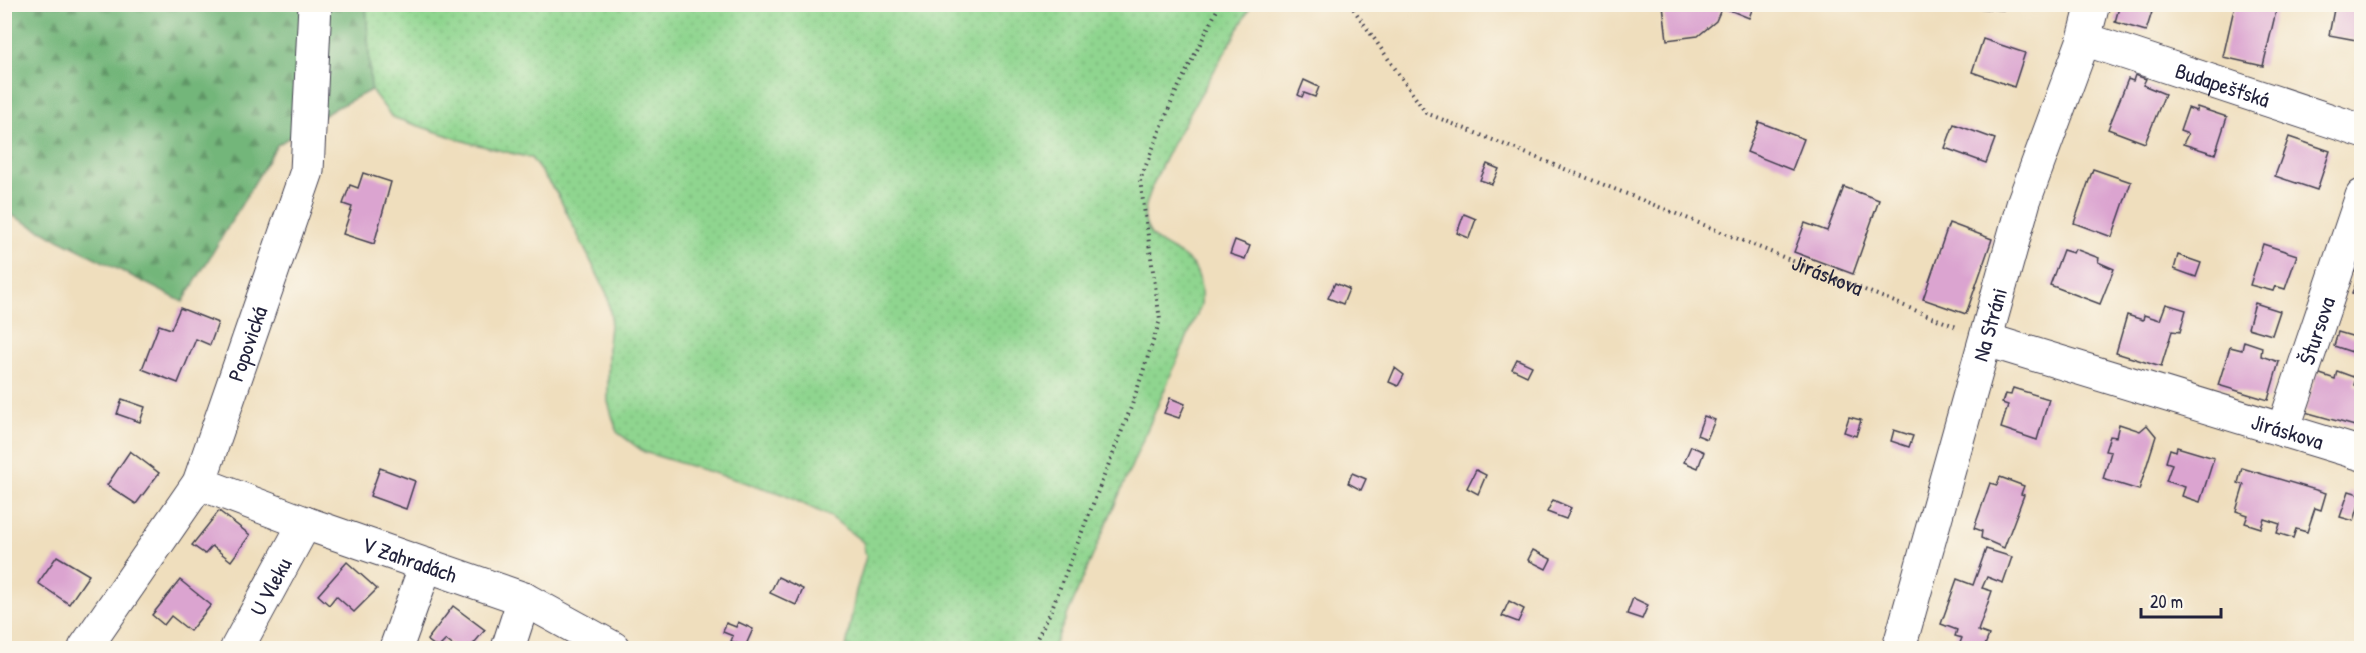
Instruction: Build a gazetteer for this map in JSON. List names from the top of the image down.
{
  "streets": {
    "street": [
      "Budapešťská",
      "Jiráskova",
      "Na Stráni",
      "Štursova",
      "Popovická",
      "V Zahradách",
      "U Vleku"
    ]
  },
  "crossings": [
    ["Budapešťská", "Na Stráni"],
    ["Jiráskova", "Na Stráni"],
    ["Jiráskova", "Štursova"],
    ["Popovická", "V Zahradách"],
    ["V Zahradách", "U Vleku"]
  ],
  "scale_bar": "20 m"
}
